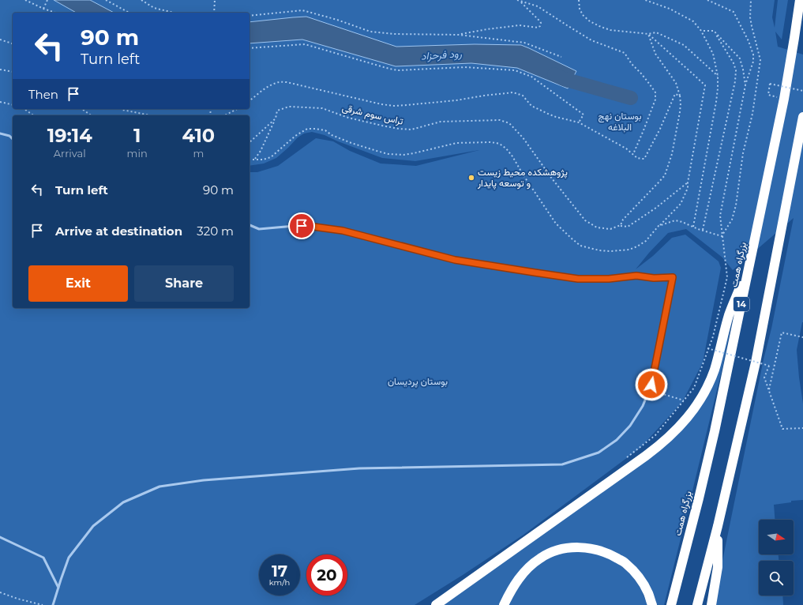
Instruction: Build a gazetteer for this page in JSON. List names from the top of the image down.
{
  "streets": {
    "highway": ["بزرگراه همت", "14"],
    "path": ["تراس سوم شرقی"]
  },
  "water": ["رود فرحزاد"],
  "parks": ["بوستان نهج البلاغه", "بوستان پردیسان"],
  "places": ["پژوهشکده محیط زیست و توسعه پایدار"],
  "north": "right",
  "page": {
    "turn": ["90 m", "Turn left"],
    "then": "Then",
    "eta": [
      "19:14",
      "Arrival",
      "1",
      "min",
      "410",
      "m"
    ],
    "list": [
      {
        "name": "Turn left",
        "value": "90 m"
      },
      {
        "name": "Arrive at destination",
        "value": "320 m"
      }
    ],
    "buttons": ["Exit", "Share"],
    "speed": "17 km/h",
    "limit": "20"
  }
}
